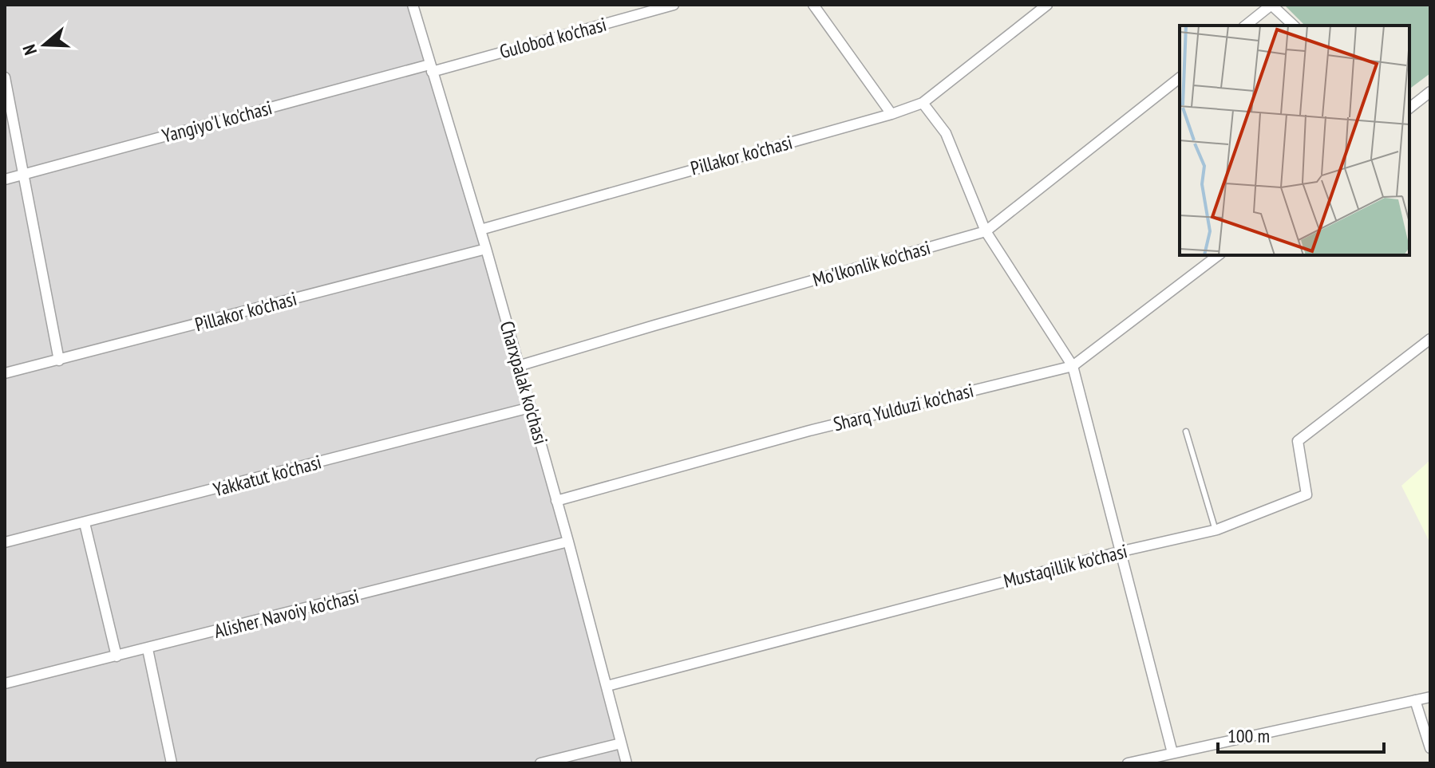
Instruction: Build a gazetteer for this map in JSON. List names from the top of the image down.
{
  "streets": {
    "street": [
      "Gulobod ko'chasi",
      "Yangiyo'l ko'chasi",
      "Pillakor ko'chasi",
      "Mo'lkonlik ko'chasi",
      "Charxpalak ko'chasi",
      "Sharq Yulduzi ko'chasi",
      "Yakkatut ko'chasi",
      "Mustaqillik ko'chasi",
      "Alisher Navoiy ko'chasi"
    ]
  },
  "crossings": [
    ["Gulobod ko'chasi", "Yangiyo'l ko'chasi"],
    ["Gulobod ko'chasi", "Charxpalak ko'chasi"],
    ["Yangiyo'l ko'chasi", "Charxpalak ko'chasi"],
    ["Pillakor ko'chasi", "Charxpalak ko'chasi"],
    ["Mo'lkonlik ko'chasi", "Charxpalak ko'chasi"],
    ["Charxpalak ko'chasi", "Sharq Yulduzi ko'chasi"],
    ["Charxpalak ko'chasi", "Yakkatut ko'chasi"],
    ["Charxpalak ko'chasi", "Mustaqillik ko'chasi"],
    ["Charxpalak ko'chasi", "Alisher Navoiy ko'chasi"]
  ],
  "scale_bar": "100 m",
  "north": "left"
}
